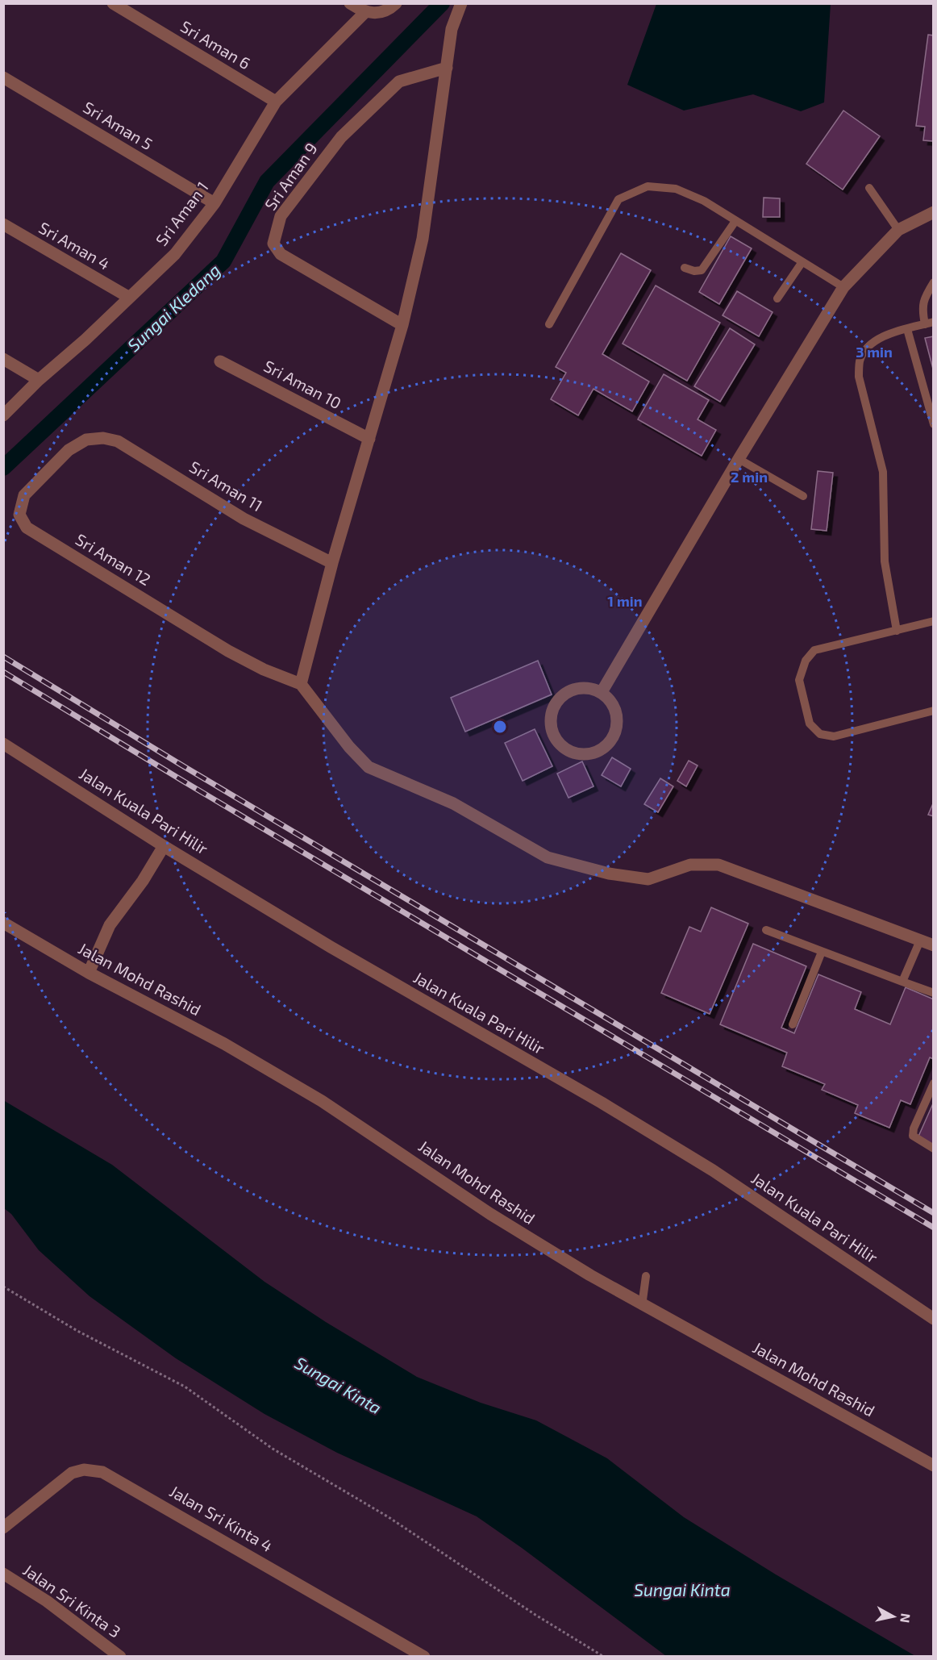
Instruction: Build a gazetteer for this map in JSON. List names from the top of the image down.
{
  "streets": {
    "street": [
      "Sri Aman 6",
      "Sri Aman 5",
      "Sri Aman 9",
      "Sri Aman 1",
      "Sri Aman 4",
      "Sri Aman 10",
      "Sri Aman 11",
      "Sri Aman 12",
      "Jalan Kuala Pari Hilir",
      "Jalan Mohd Rashid",
      "Jalan Sri Kinta 4",
      "Jalan Sri Kinta 3"
    ]
  },
  "crossings": [
    ["Sri Aman 6", "Sri Aman 1"],
    ["Sri Aman 5", "Sri Aman 1"],
    ["Sri Aman 1", "Sri Aman 4"],
    ["Sri Aman 11", "Sri Aman 12"]
  ],
  "water": ["Sungai Kledang", "Sungai Kinta"],
  "north": "right",
  "rings": ["3 min", "2 min", "1 min"]
}
